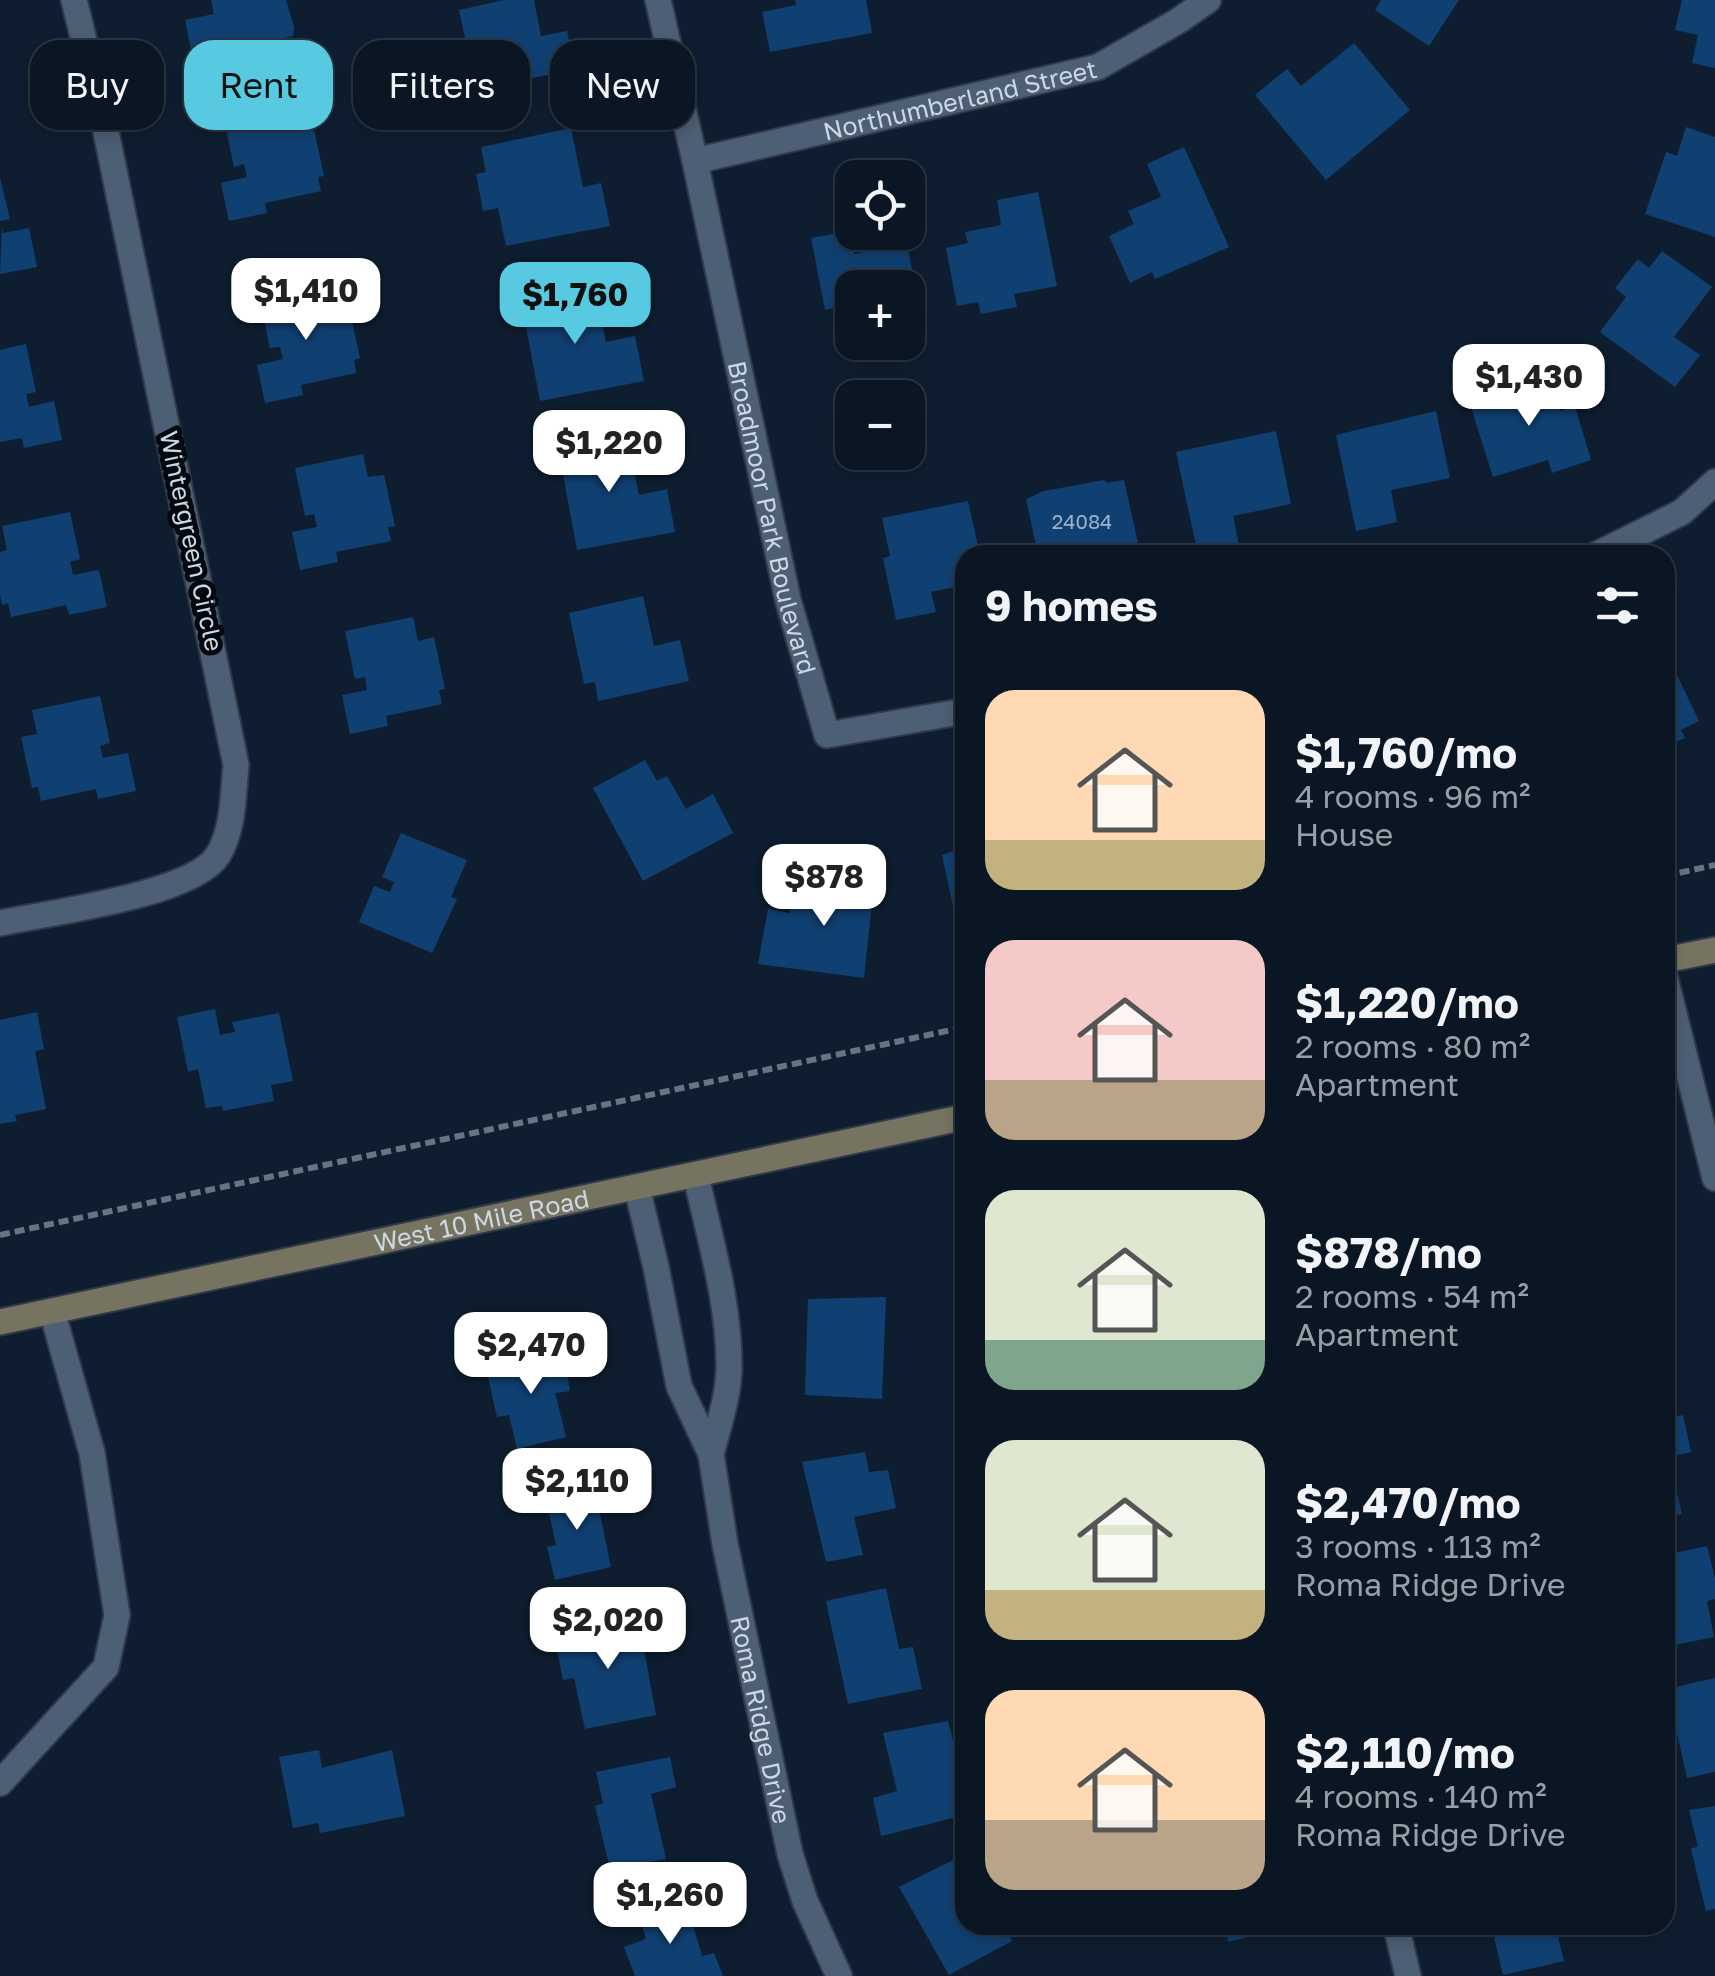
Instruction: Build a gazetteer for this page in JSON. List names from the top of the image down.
{
  "streets": {
    "main road": ["West 10 Mile Road"],
    "street": [
      "Northumberland Street",
      "Broadmoor Park Boulevard",
      "Wintergreen Circle",
      "Roma Ridge Drive"
    ]
  },
  "crossings": [
    ["Northumberland Street", "Broadmoor Park Boulevard"],
    ["West 10 Mile Road", "Roma Ridge Drive"]
  ],
  "house_numbers": ["24084"],
  "page": {
    "chip": [
      "Buy",
      "Rent",
      "Filters",
      "New"
    ],
    "map_buttons": ["+", "−"],
    "price": [
      "$1,410",
      "$1,760",
      "$1,430",
      "$1,220",
      "$878",
      "$2,470",
      "$2,110",
      "$2,020",
      "$1,260"
    ],
    "heading": "9 homes",
    "list": [
      {
        "name": "$1,760/mo",
        "note": "4 rooms · 96 m² · House"
      },
      {
        "name": "$1,220/mo",
        "note": "2 rooms · 80 m² · Apartment"
      },
      {
        "name": "$878/mo",
        "note": "2 rooms · 54 m² · Apartment"
      },
      {
        "name": "$2,470/mo",
        "note": "3 rooms · 113 m² · Roma Ridge Drive"
      },
      {
        "name": "$2,110/mo",
        "note": "4 rooms · 140 m² · Roma Ridge Drive"
      }
    ]
  }
}
